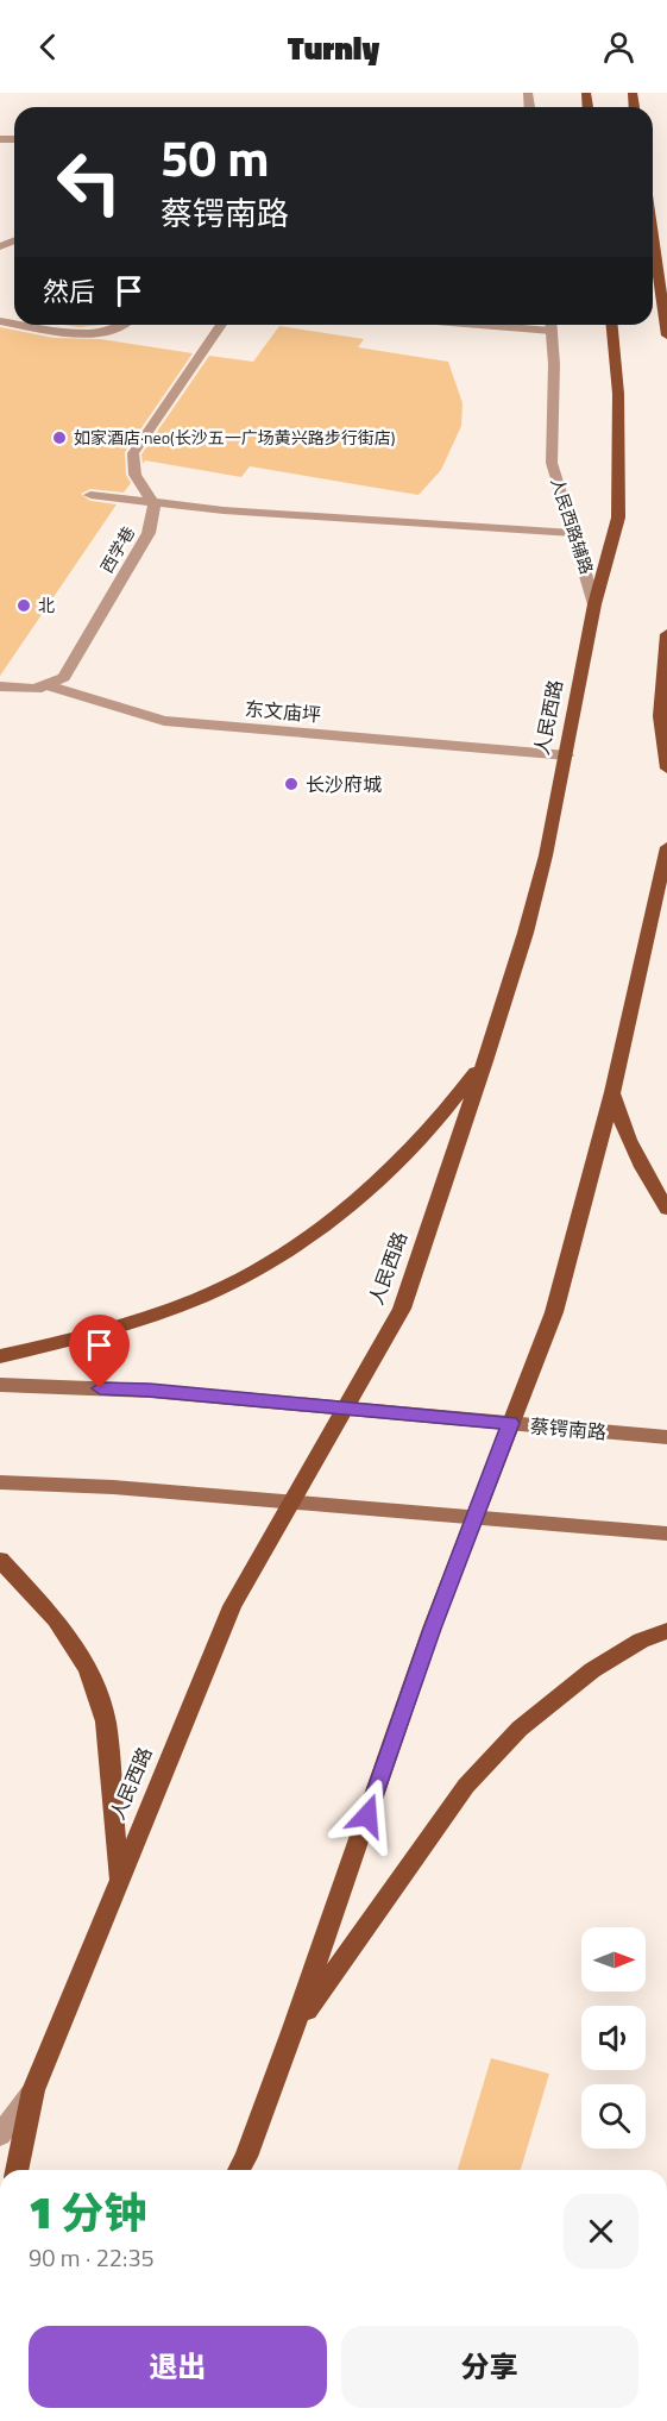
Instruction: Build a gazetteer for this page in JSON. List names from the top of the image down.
{
  "streets": {
    "main road": ["人民西路", "蔡锷南路"],
    "street": ["人民西路辅路", "西学巷", "东文庙坪"]
  },
  "crossings": [
    ["人民西路辅路", "人民西路"],
    ["西学巷", "东文庙坪"],
    ["东文庙坪", "人民西路"],
    ["人民西路", "蔡锷南路"]
  ],
  "places": ["如家酒店·neo(长沙五一广场黄兴路步行街店)", "北", "长沙府城"],
  "north": "right",
  "page": {
    "header": "Turnly",
    "turn": ["50 m", "蔡锷南路"],
    "then": "然后",
    "heading": ["1 分钟", "90 m · 22:35"],
    "buttons": ["退出", "分享"]
  }
}
